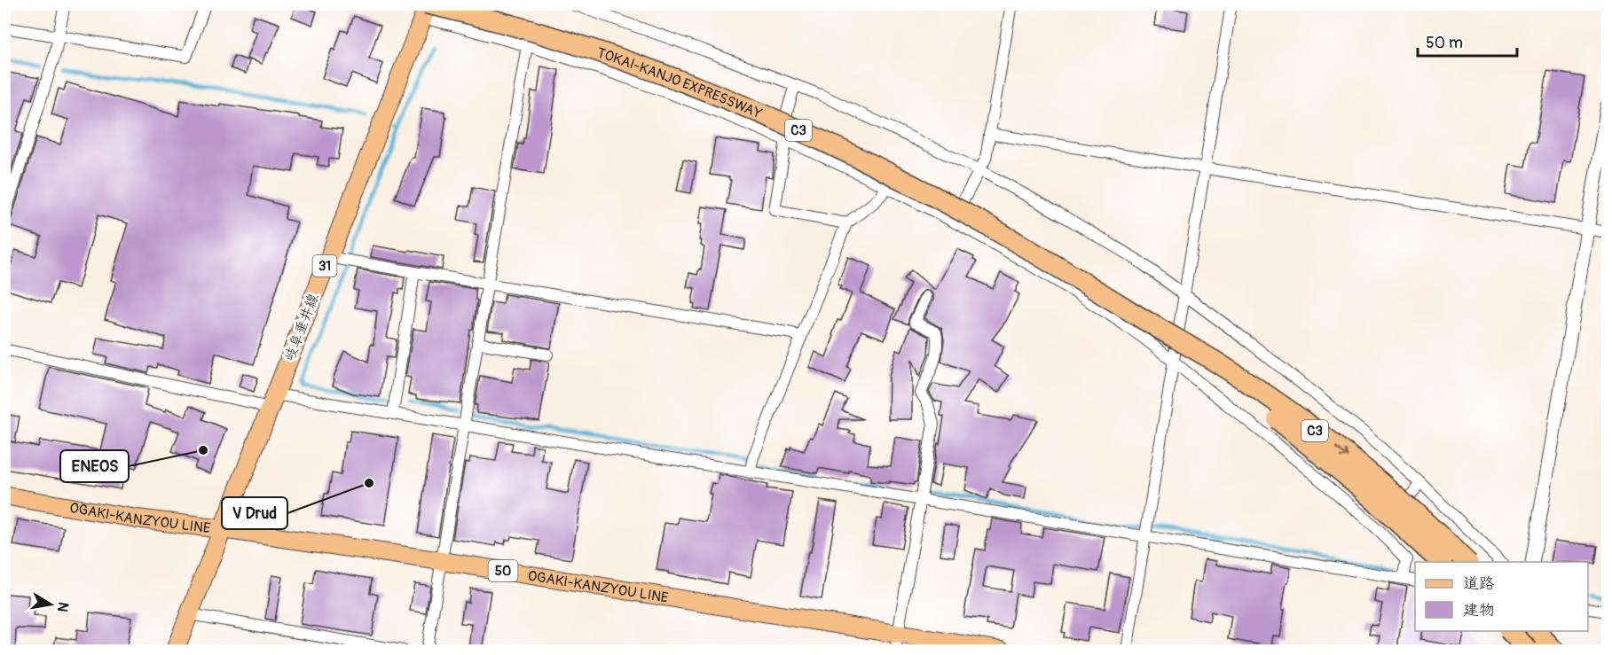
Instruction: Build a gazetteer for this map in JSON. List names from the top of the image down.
{
  "streets": {
    "highway": ["TOKAI-KANJO EXPRESSWAY", "C3"],
    "main road": [
      "31",
      "岐阜垂井線",
      "OGAKI-KANZYOU LINE",
      "50"
    ]
  },
  "crossings": [
    ["TOKAI-KANJO EXPRESSWAY", "岐阜垂井線"],
    ["岐阜垂井線", "OGAKI-KANZYOU LINE"]
  ],
  "places": ["ENEOS", "V Drud"],
  "legend": ["道路", "建物"],
  "scale_bar": "50 m",
  "north": "right"
}
